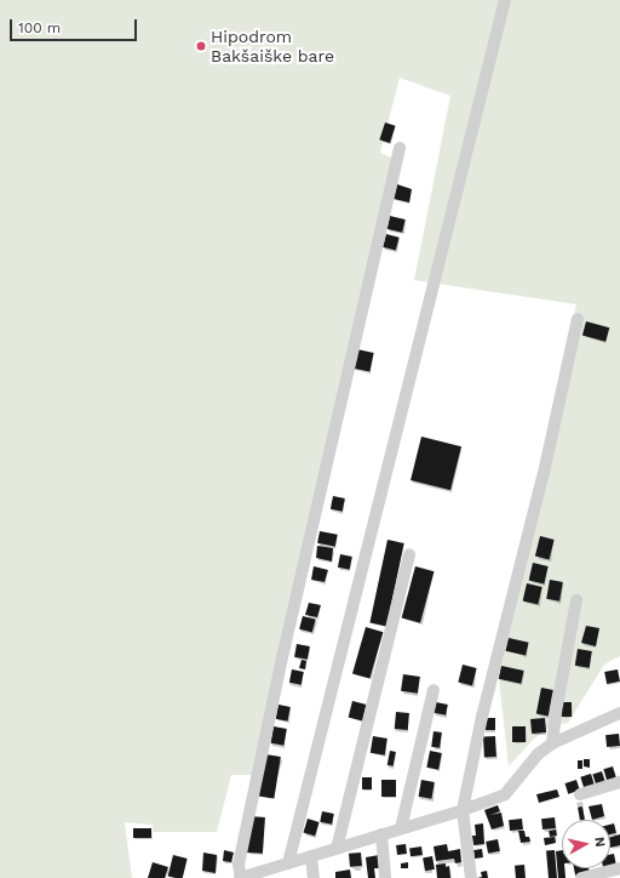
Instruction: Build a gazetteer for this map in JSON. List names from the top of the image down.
{
  "places": ["Hipodrom Bakšaiške bare"],
  "scale_bar": "100 m",
  "north": "right"
}
